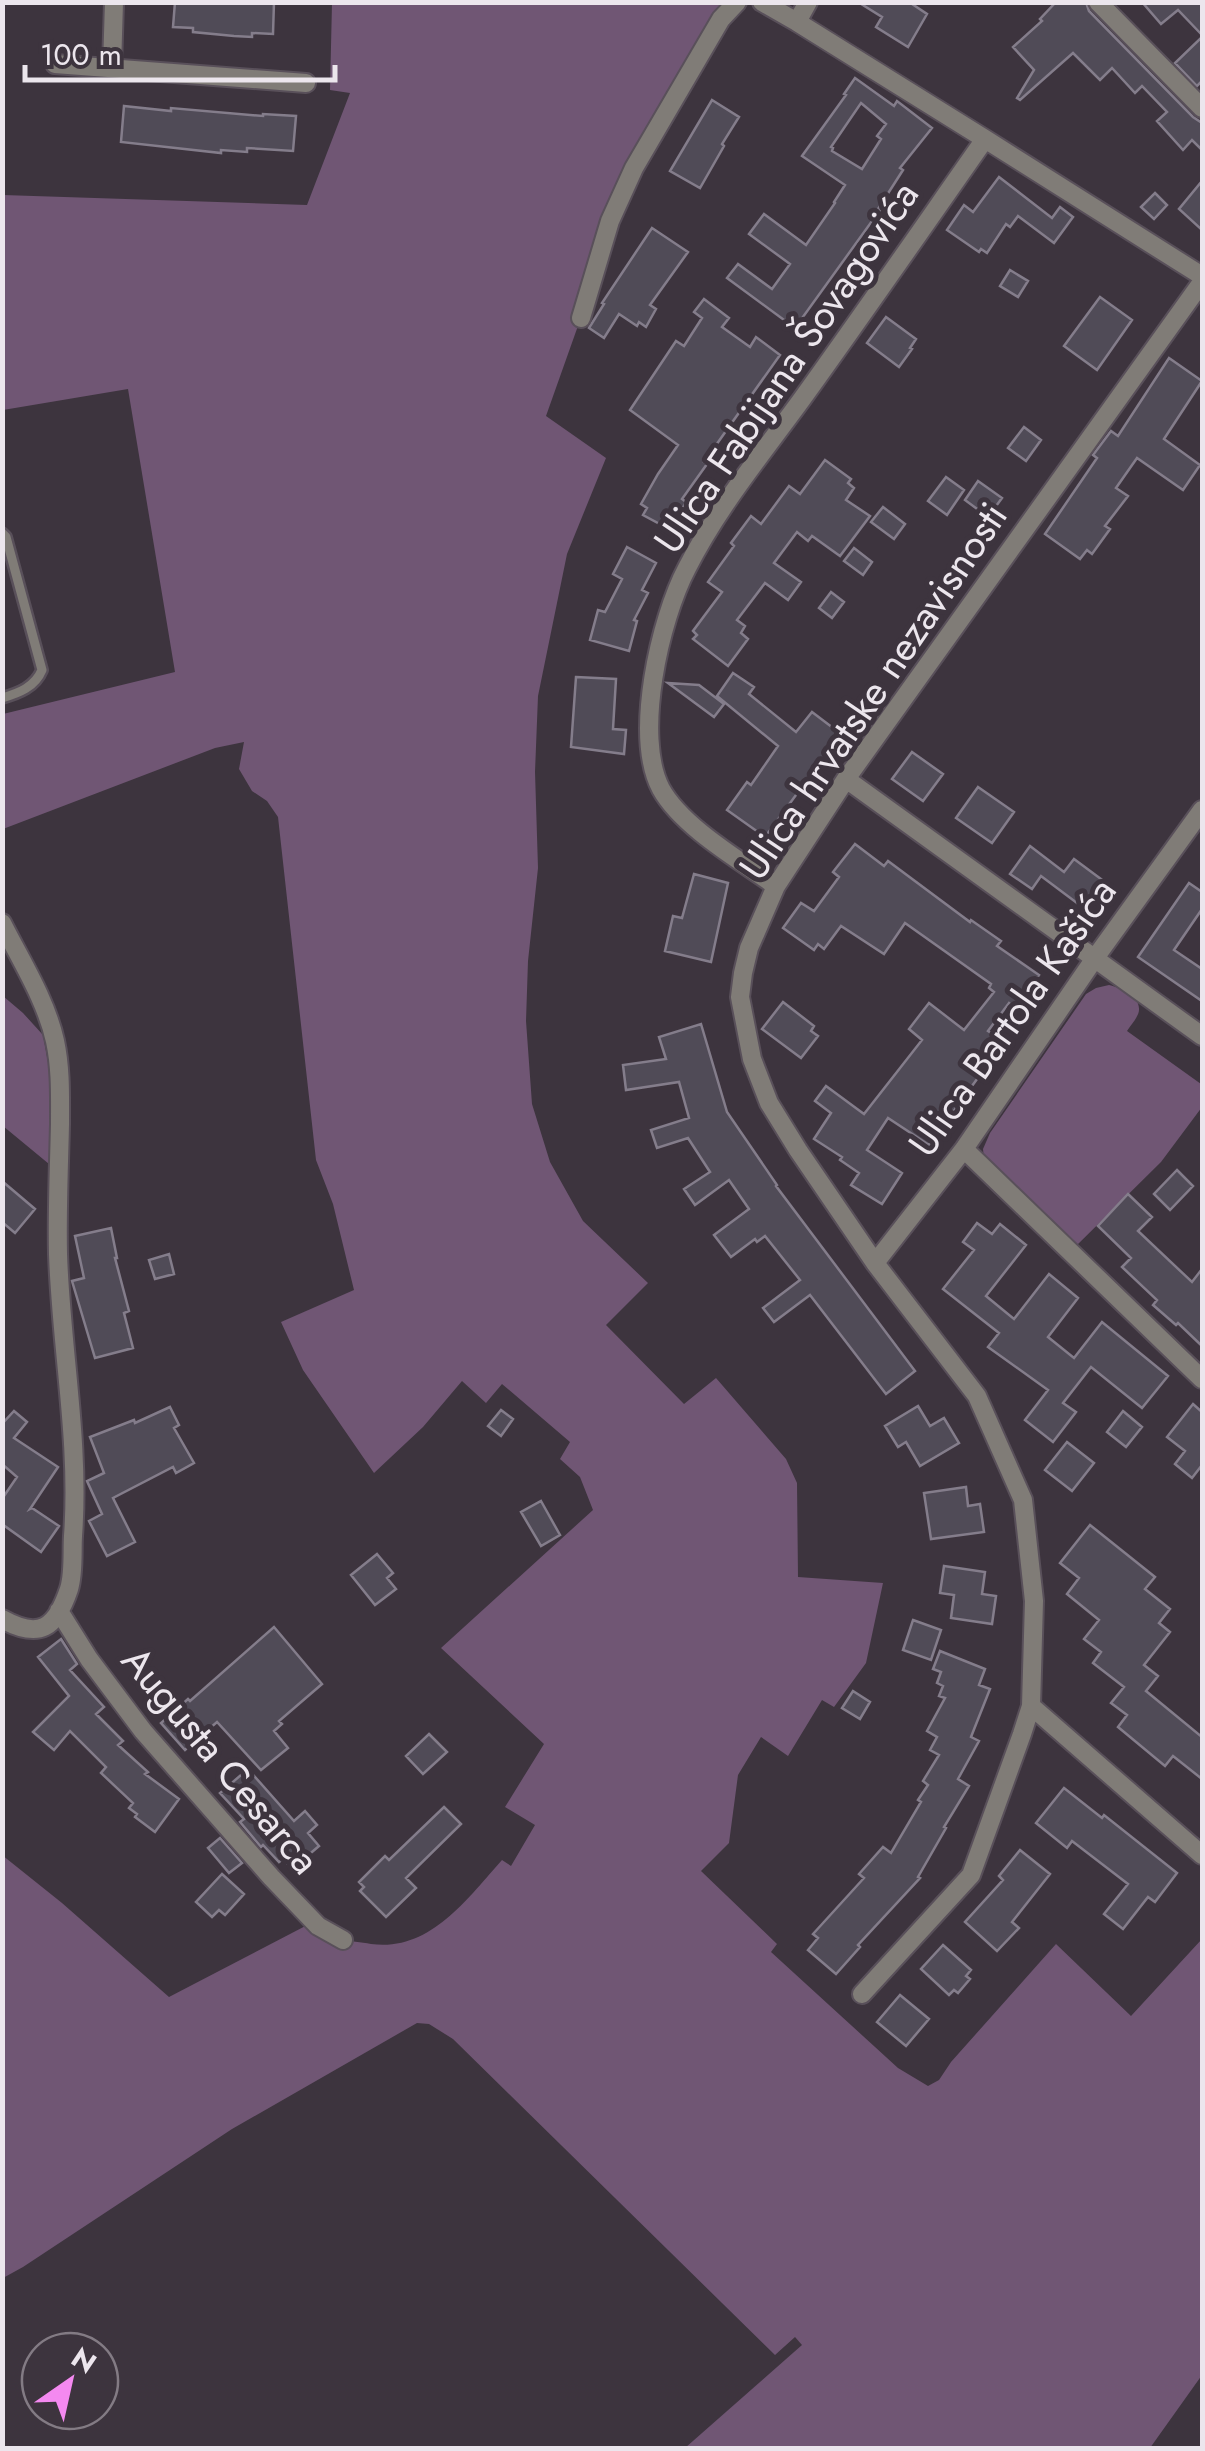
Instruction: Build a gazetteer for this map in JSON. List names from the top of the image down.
{
  "streets": {
    "street": [
      "Ulica Fabijana Šovagovića",
      "Ulica hrvatske nezavisnosti",
      "Ulica Bartola Kašića",
      "Augusta Cesarca"
    ]
  },
  "crossings": [
    ["Ulica Fabijana Šovagovića", "Ulica hrvatske nezavisnosti"],
    ["Ulica hrvatske nezavisnosti", "Ulica Bartola Kašića"]
  ],
  "scale_bar": "100 m",
  "north": "top right"
}
